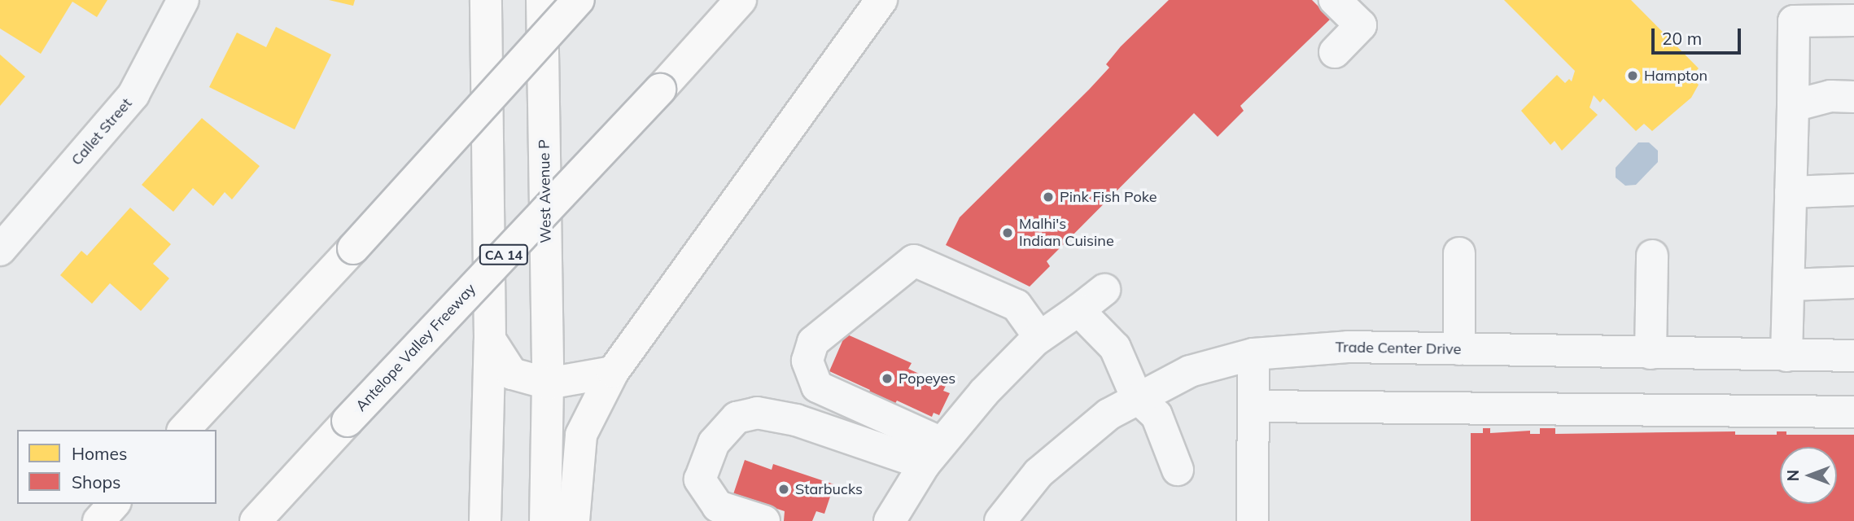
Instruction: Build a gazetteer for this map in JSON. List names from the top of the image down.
{
  "streets": {
    "main road": ["West Avenue P", "CA 14", "Antelope Valley Freeway"],
    "street": ["Callet Street", "Trade Center Drive"]
  },
  "places": [
    "Hampton",
    "Pink Fish Poke",
    "Malhi's Indian Cuisine",
    "Popeyes",
    "Starbucks"
  ],
  "legend": ["Homes", "Shops"],
  "scale_bar": "20 m",
  "north": "left"
}
